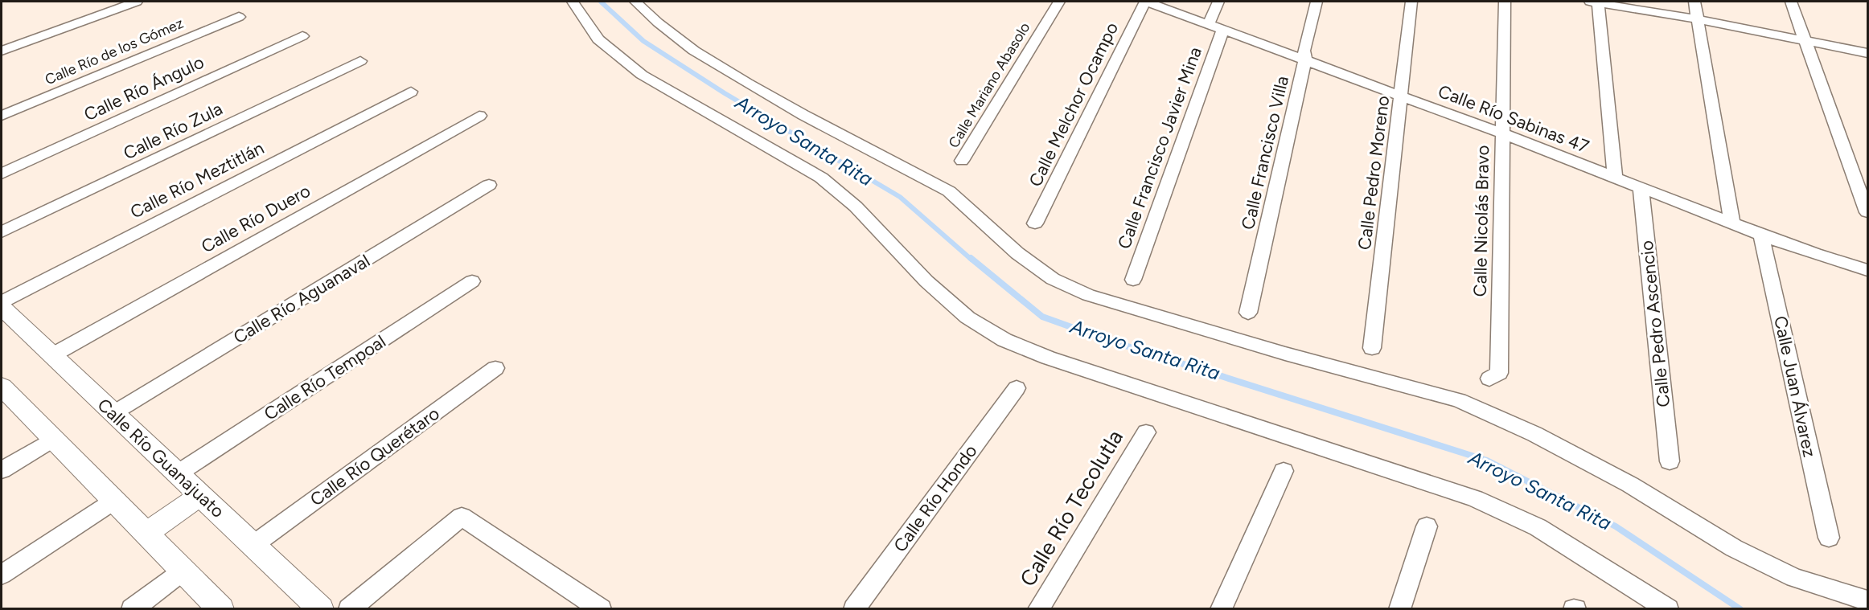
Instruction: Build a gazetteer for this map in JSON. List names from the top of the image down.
{
  "streets": {
    "street": [
      "Calle Río de los Gómez",
      "Calle Mariano Abasolo",
      "Calle Río Ángulo",
      "Calle Melchor Ocampo",
      "Calle Río Sabinas 47",
      "Calle Río Zula",
      "Calle Francisco Javier Mina",
      "Calle Francisco Villa",
      "Calle Pedro Moreno",
      "Calle Río Meztitlán",
      "Calle Río Duero",
      "Calle Nicolás Bravo",
      "Calle Río Aguanaval",
      "Calle Pedro Ascencio",
      "Calle Río Tempoal",
      "Calle Juan Álvarez",
      "Calle Río Querétaro",
      "Calle Río Guanajuato",
      "Calle Río Hondo",
      "Calle Río Tecolutla"
    ]
  },
  "crossings": [
    ["Calle Melchor Ocampo", "Calle Río Sabinas 47"],
    ["Calle Río Sabinas 47", "Calle Francisco Javier Mina"],
    ["Calle Río Sabinas 47", "Calle Francisco Villa"],
    ["Calle Río Sabinas 47", "Calle Pedro Moreno"],
    ["Calle Río Sabinas 47", "Calle Nicolás Bravo"],
    ["Calle Río Sabinas 47", "Calle Pedro Ascencio"],
    ["Calle Río Sabinas 47", "Calle Juan Álvarez"],
    ["Calle Río Duero", "Calle Río Guanajuato"],
    ["Calle Río Aguanaval", "Calle Río Guanajuato"],
    ["Calle Río Tempoal", "Calle Río Guanajuato"],
    ["Calle Río Querétaro", "Calle Río Guanajuato"]
  ],
  "water": ["Arroyo Santa Rita"]
}
